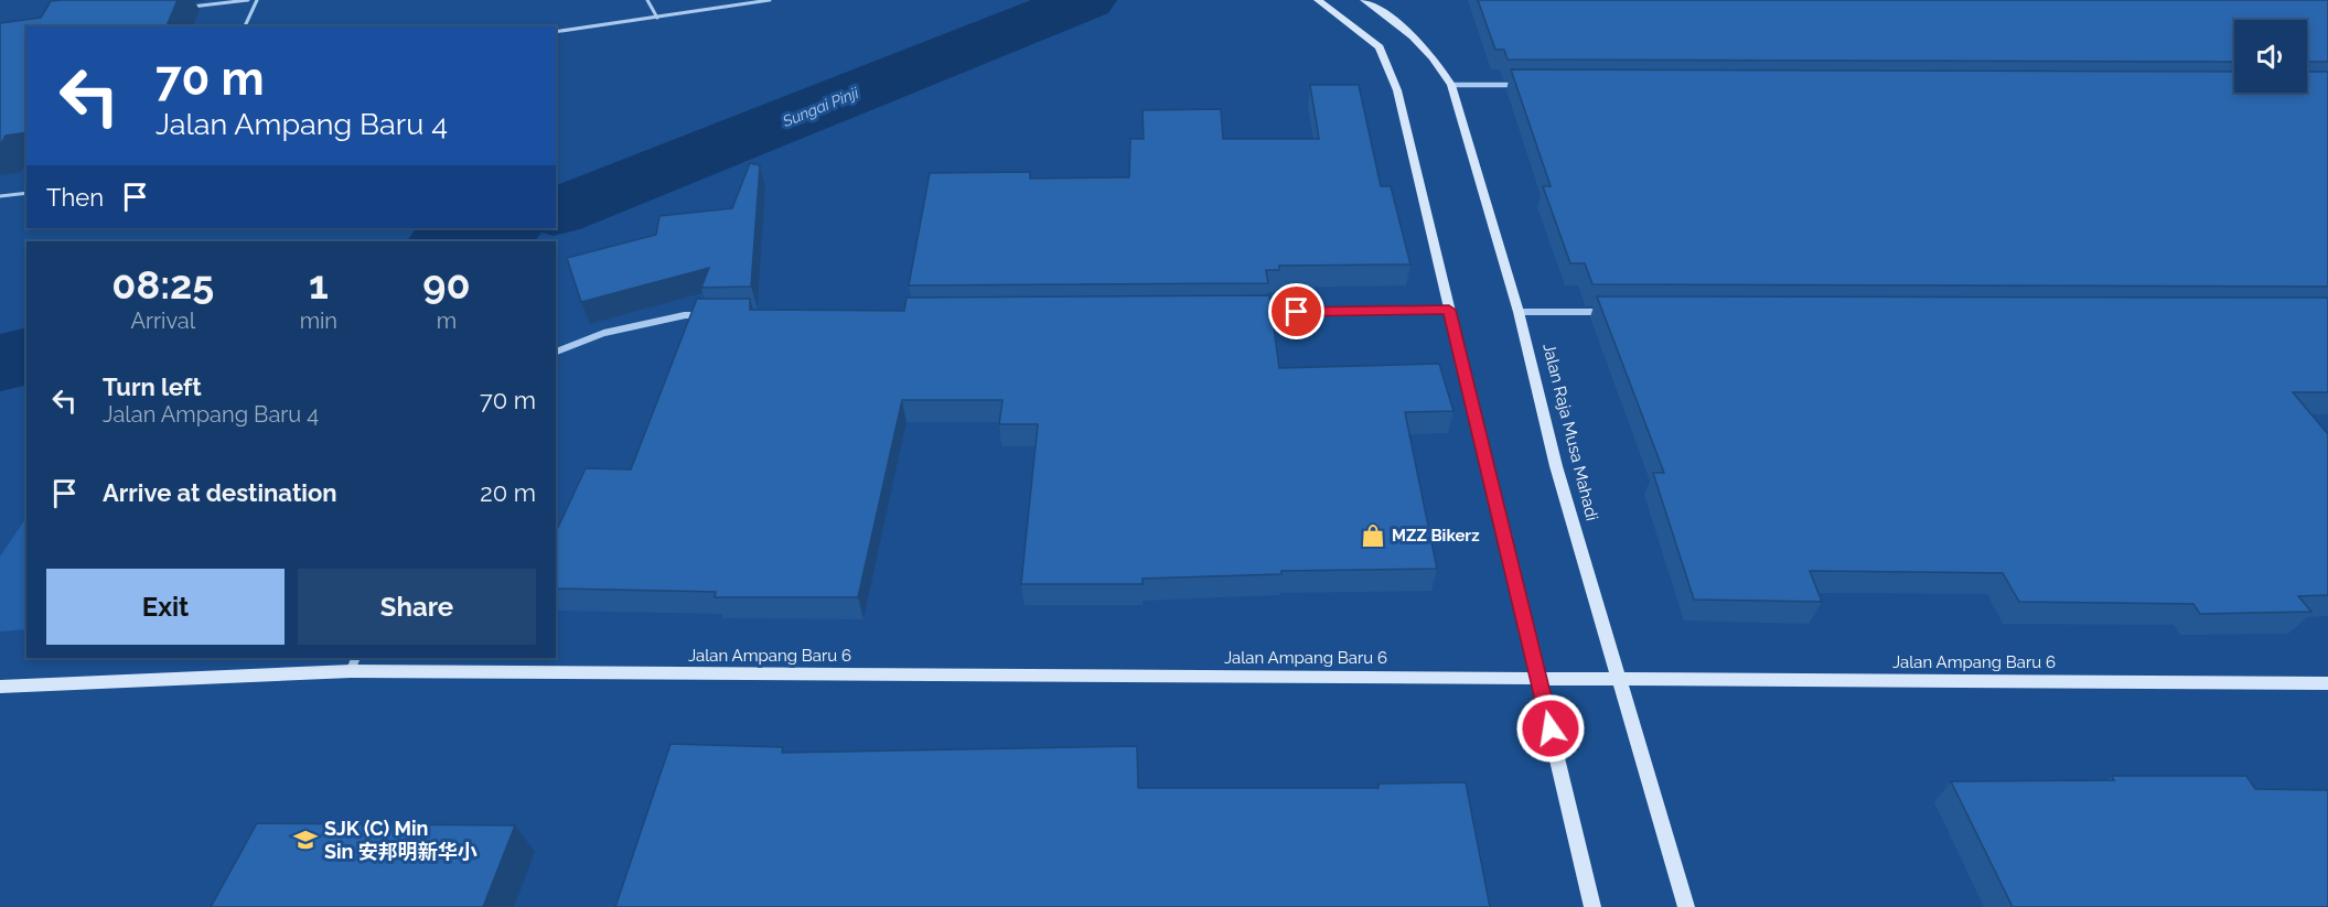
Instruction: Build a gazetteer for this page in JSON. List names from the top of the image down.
{
  "streets": {
    "main road": ["Jalan Raja Musa Mahadi", "Jalan Ampang Baru 6"]
  },
  "crossings": [
    ["Jalan Raja Musa Mahadi", "Jalan Ampang Baru 6"]
  ],
  "water": ["Sungai Pinji"],
  "places": {
    "shop": ["MZZ Bikerz"],
    "school or university": ["SJK (C) Min Sin 安邦明新华小"]
  },
  "page": {
    "turn": ["70 m", "Jalan Ampang Baru 4"],
    "then": "Then",
    "eta": [
      "08:25",
      "Arrival",
      "1",
      "min",
      "90",
      "m"
    ],
    "list": [
      {
        "name": "Turn left",
        "note": "Jalan Ampang Baru 4",
        "value": "70 m"
      },
      {
        "name": "Arrive at destination",
        "value": "20 m"
      }
    ],
    "buttons": ["Exit", "Share"]
  }
}
